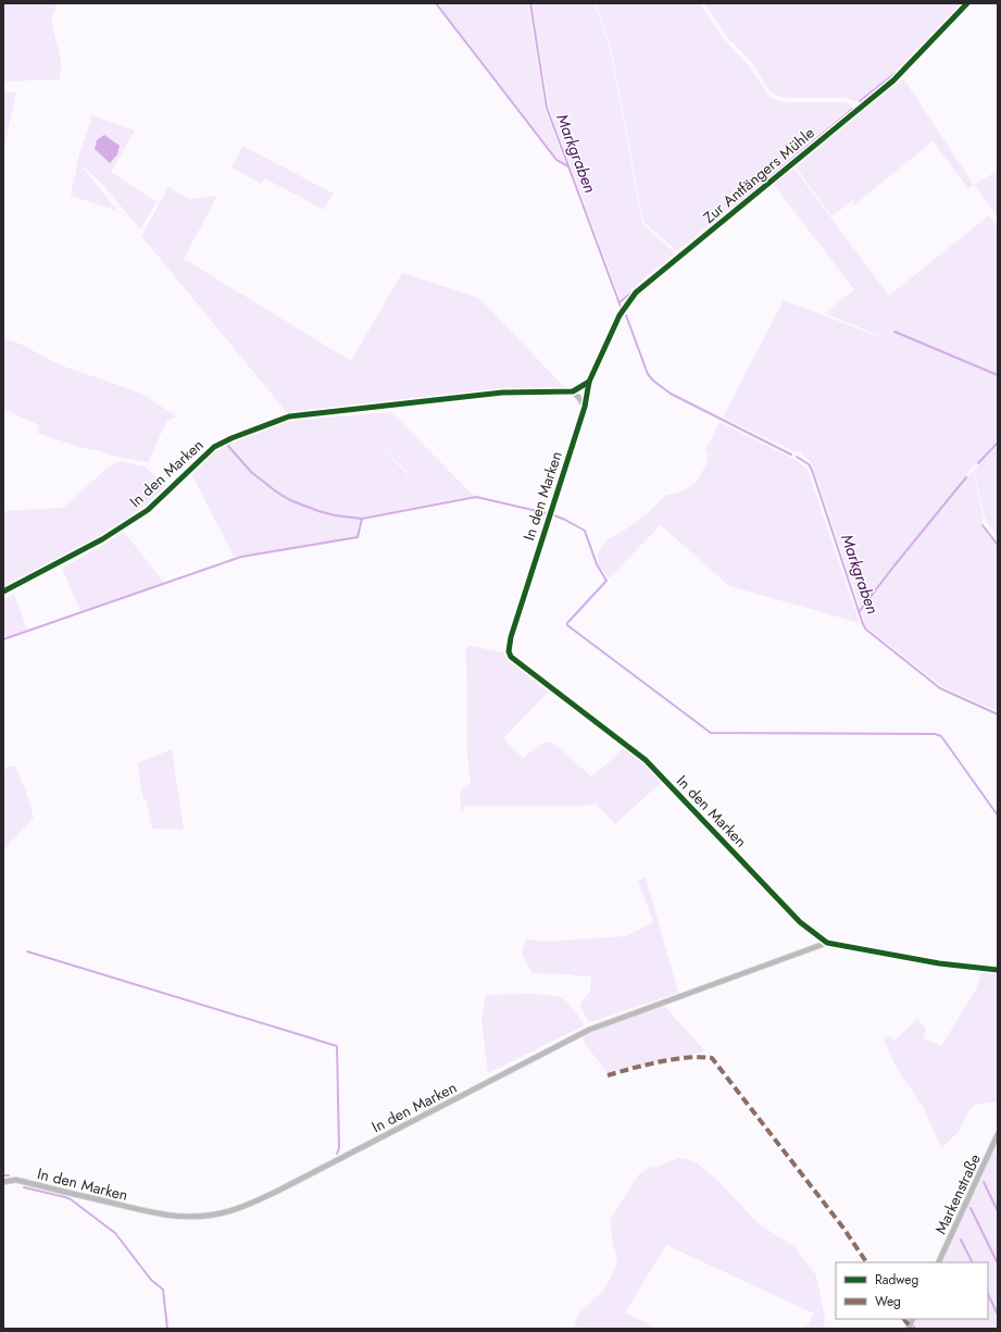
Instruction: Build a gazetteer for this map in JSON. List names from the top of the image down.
{
  "streets": {
    "street": ["Zur Antfängers Mühle", "In den Marken", "Markenstraße"]
  },
  "crossings": [
    ["Zur Antfängers Mühle", "In den Marken"]
  ],
  "water": ["Markgraben"],
  "legend": ["Radweg", "Weg"]
}
